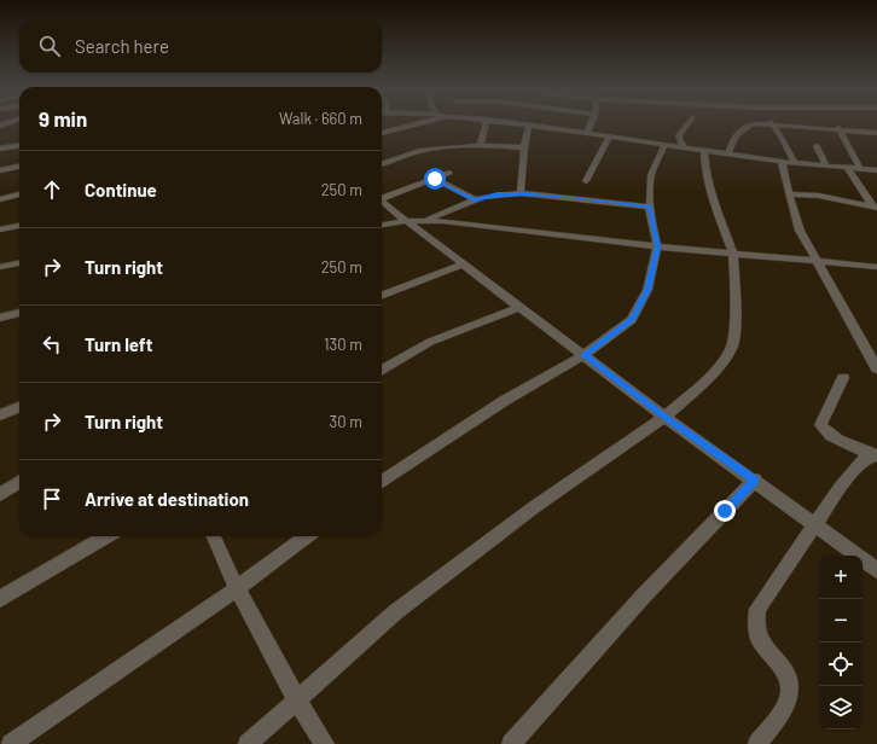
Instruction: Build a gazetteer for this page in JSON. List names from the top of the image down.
{
  "page": {
    "search": "Search here",
    "heading": ["9 min", "Walk · 660 m"],
    "list": [
      ["Continue", "250 m"],
      ["Turn right", "250 m"],
      ["Turn left", "130 m"],
      ["Turn right", "30 m"],
      "Arrive at destination"
    ],
    "map_buttons": ["+", "−"]
  }
}
